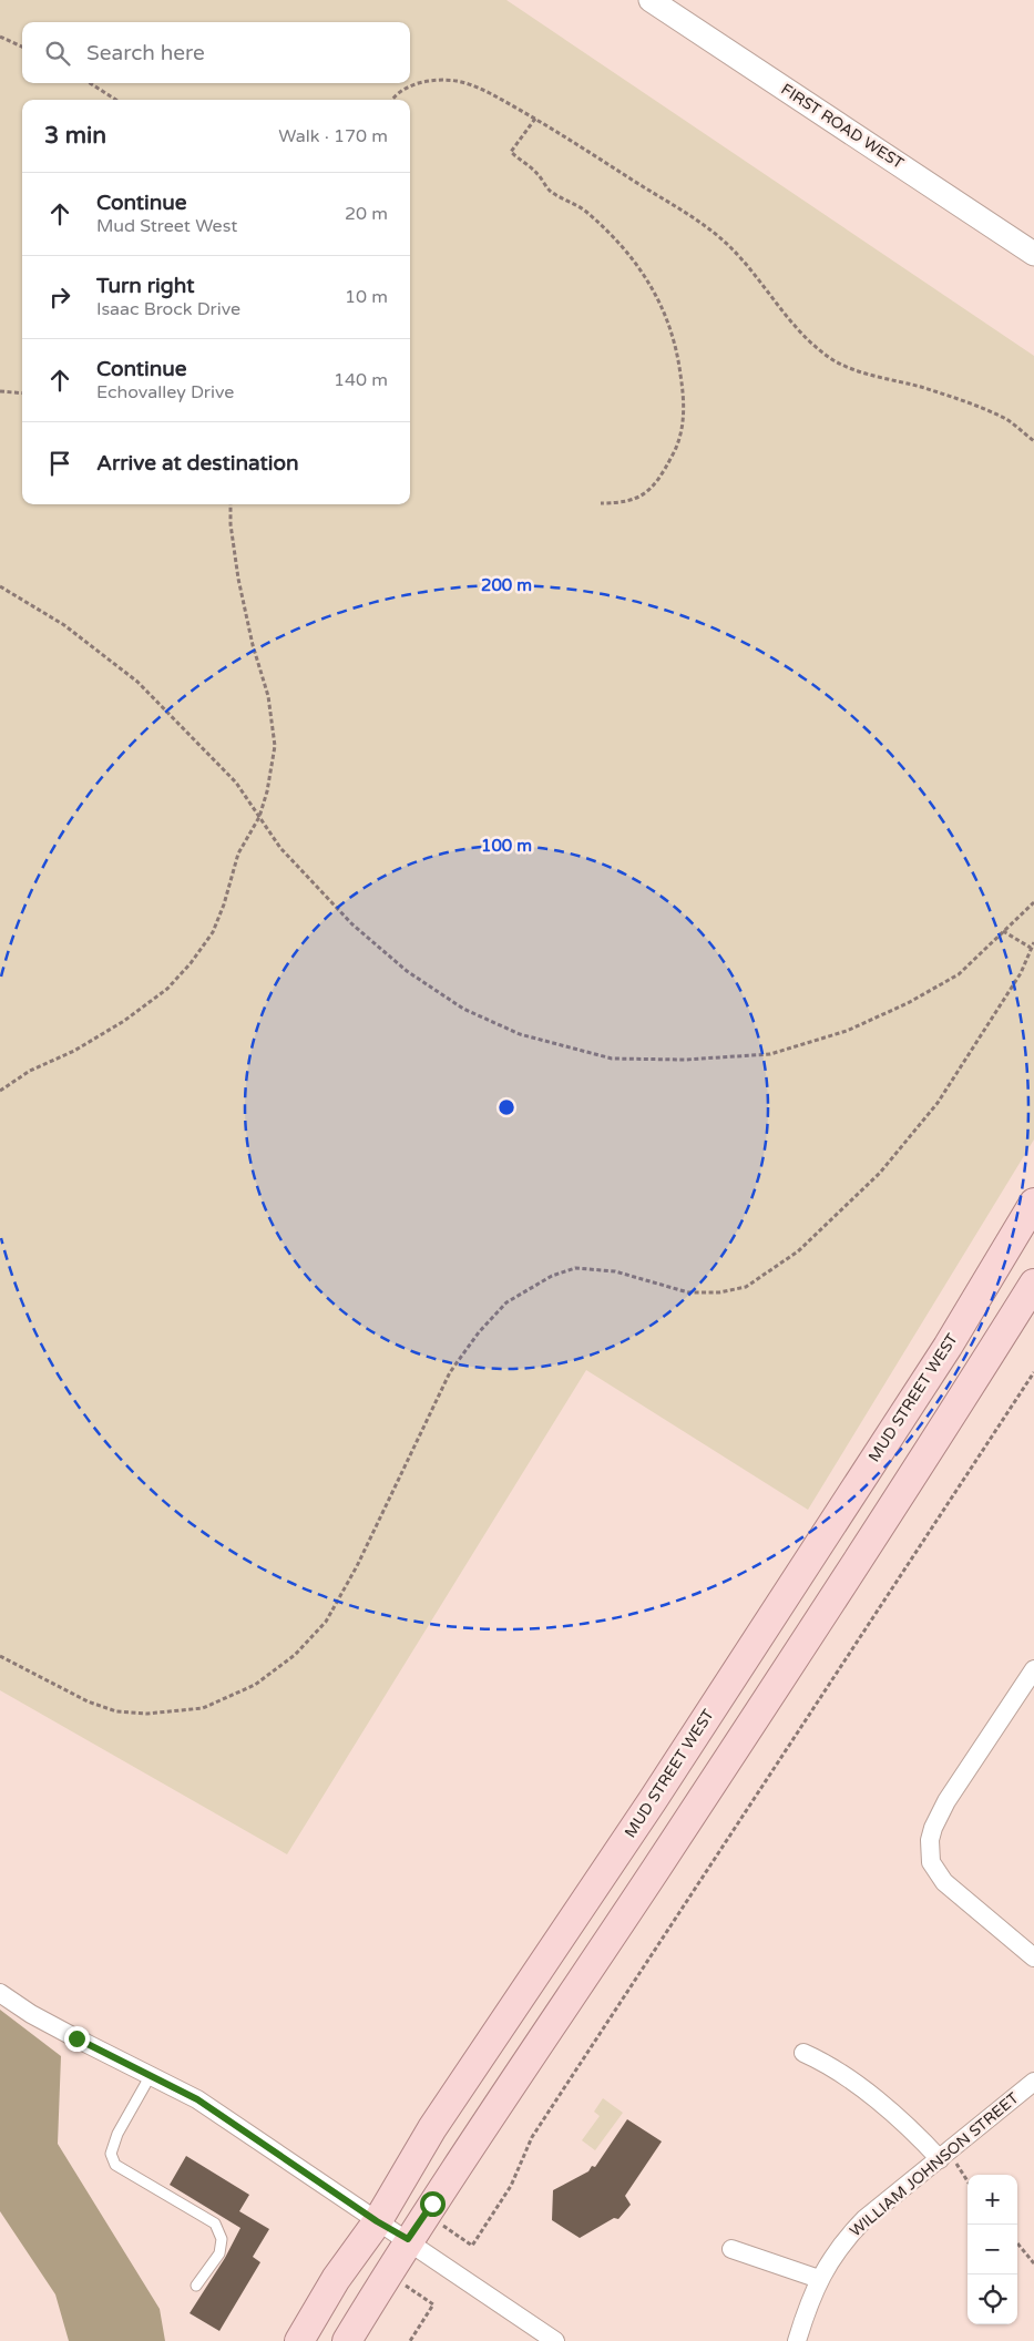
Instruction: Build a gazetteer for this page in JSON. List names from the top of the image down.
{
  "streets": {
    "main road": ["MUD STREET WEST"],
    "street": ["FIRST ROAD WEST", "WILLIAM JOHNSON STREET"]
  },
  "page": {
    "search": "Search here",
    "heading": ["3 min", "Walk · 170 m"],
    "list": [
      ["Continue", "Mud Street West", "20 m"],
      ["Turn right", "Isaac Brock Drive", "10 m"],
      ["Continue", "Echovalley Drive", "140 m"],
      "Arrive at destination"
    ],
    "map_buttons": ["+", "−"]
  },
  "rings": ["200 m", "100 m"]
}
